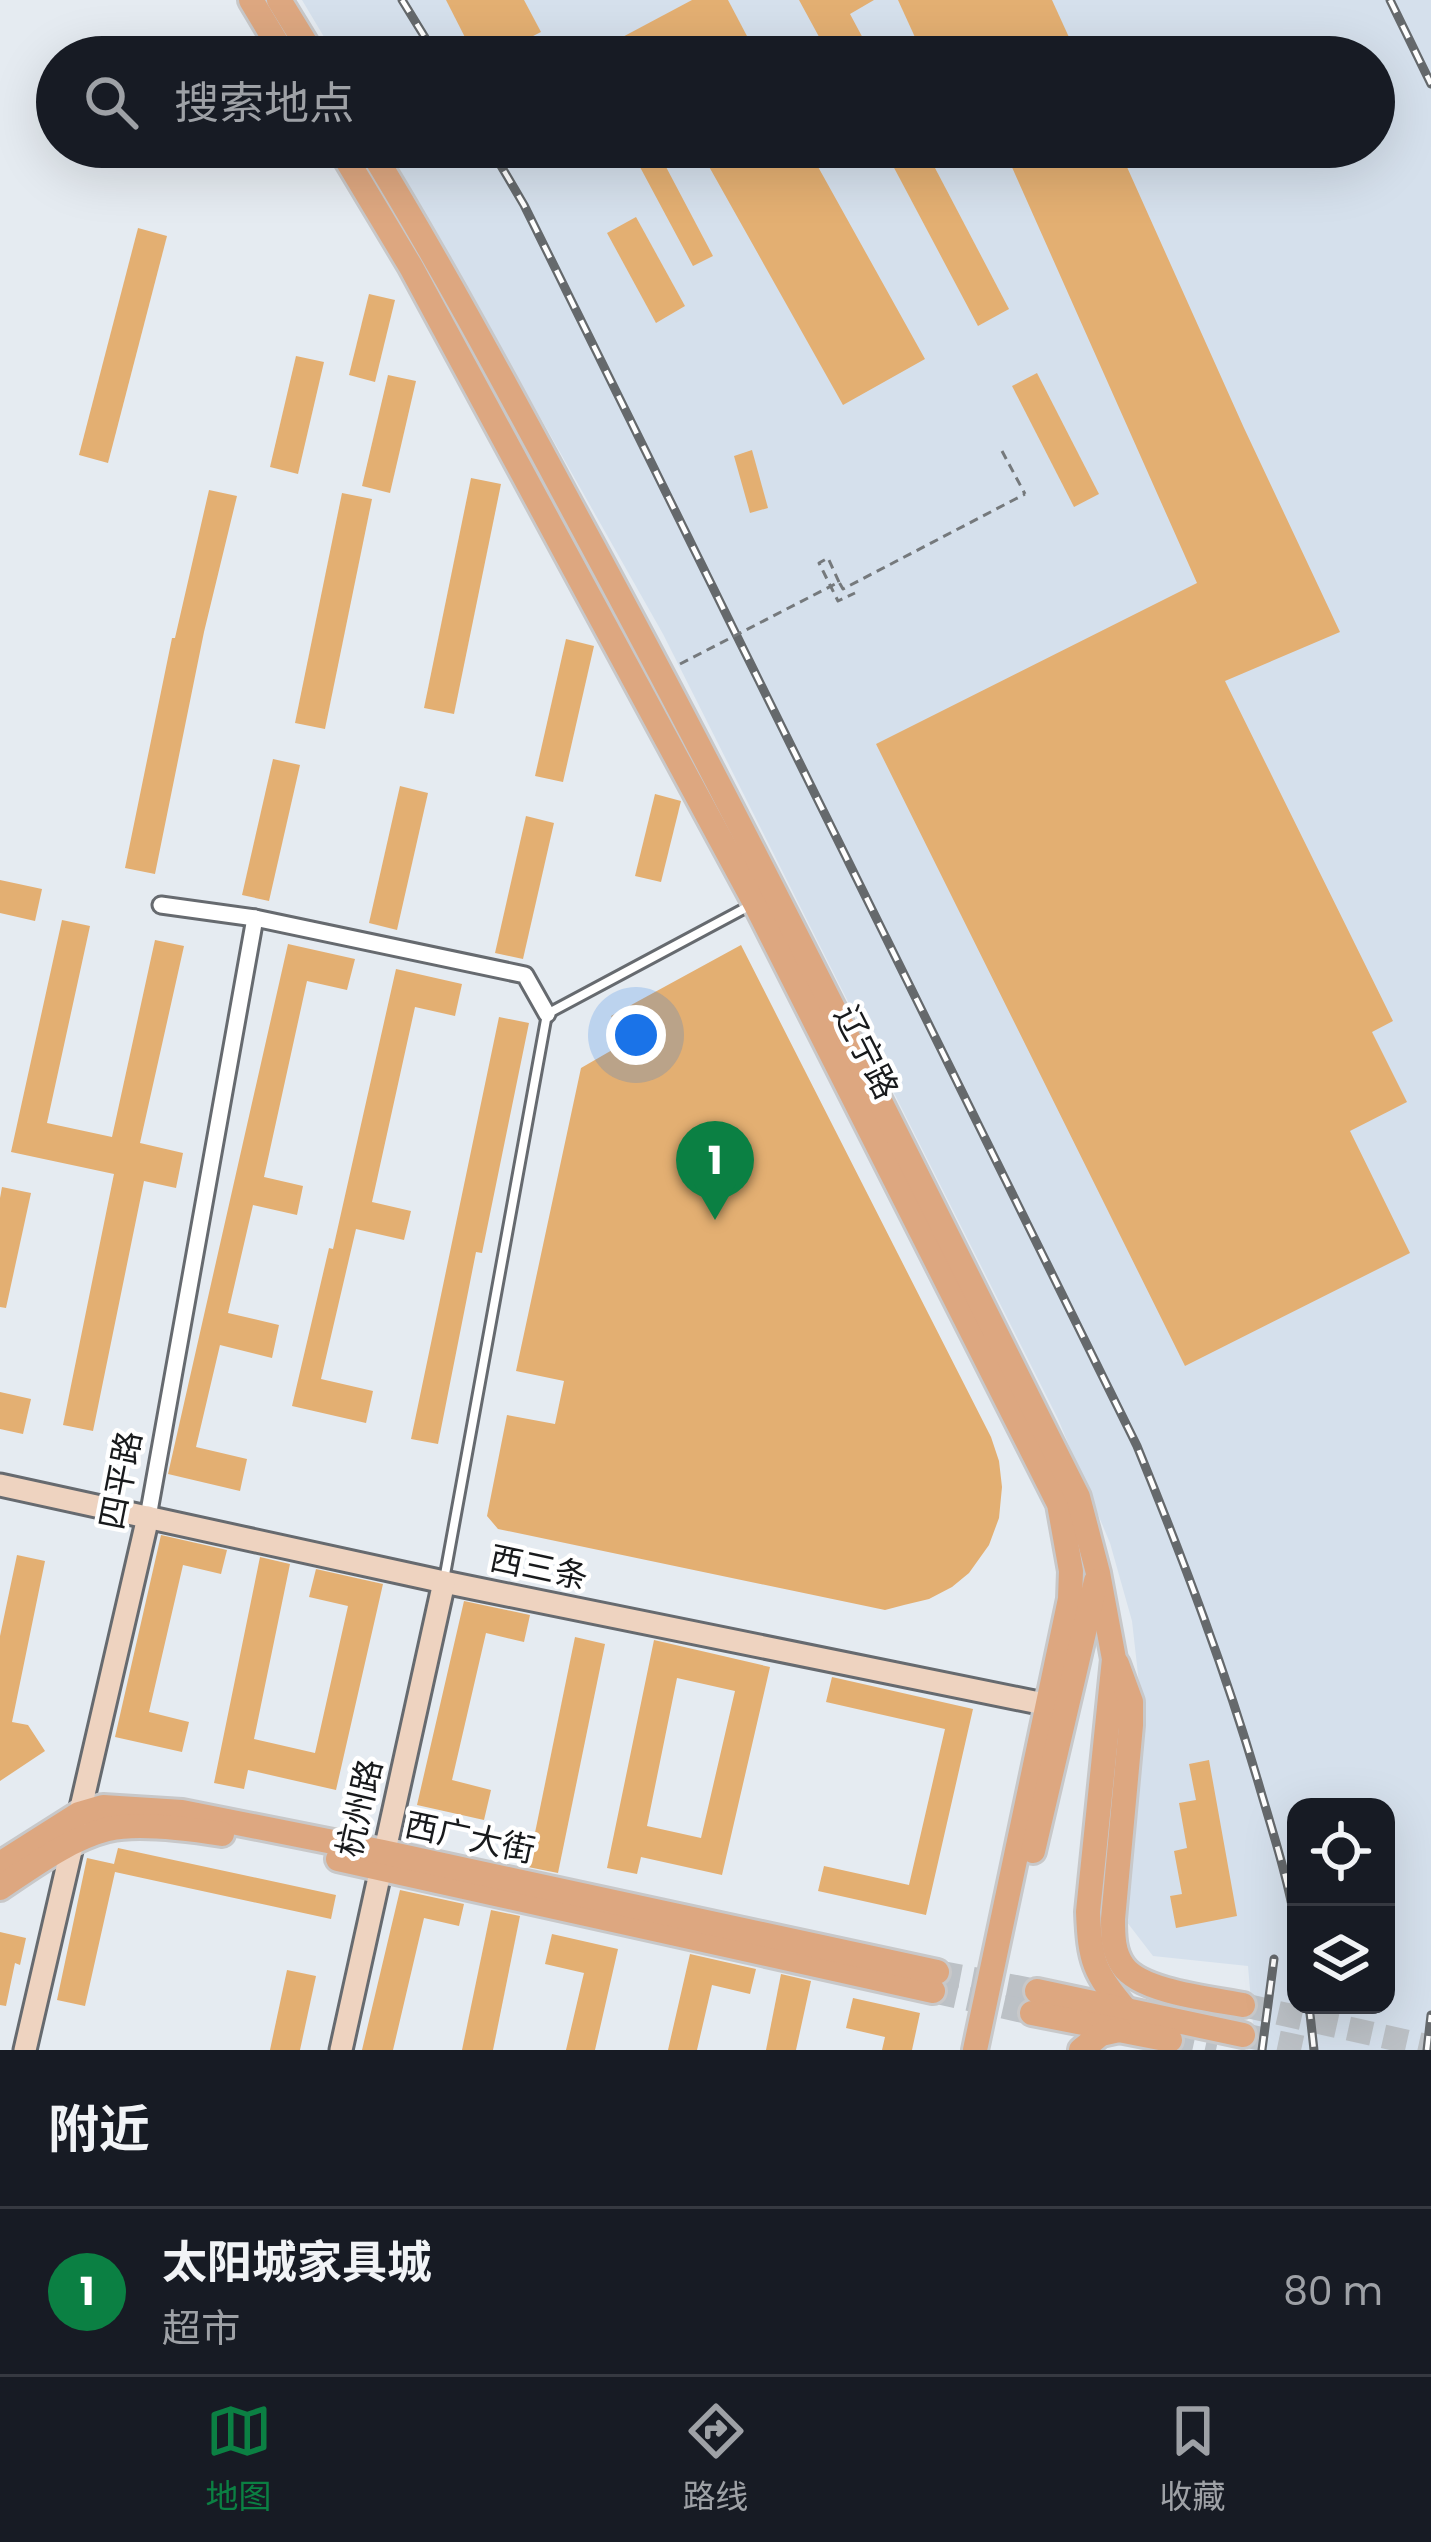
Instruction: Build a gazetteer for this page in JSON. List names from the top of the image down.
{
  "streets": {
    "main road": ["辽宁路", "西广大街"],
    "street": ["四平路", "西三条", "杭州路"]
  },
  "crossings": [
    ["辽宁路", "西三条"],
    ["四平路", "西三条"],
    ["四平路", "西广大街"],
    ["西三条", "杭州路"],
    ["杭州路", "西广大街"]
  ],
  "page": {
    "search": "搜索地点",
    "pins": "1",
    "heading": "附近",
    "list": [
      {
        "mark": "1",
        "name": "太阳城家具城",
        "note": "超市",
        "value": "80 m"
      }
    ],
    "nav": ["地图", "路线", "收藏"]
  }
}
